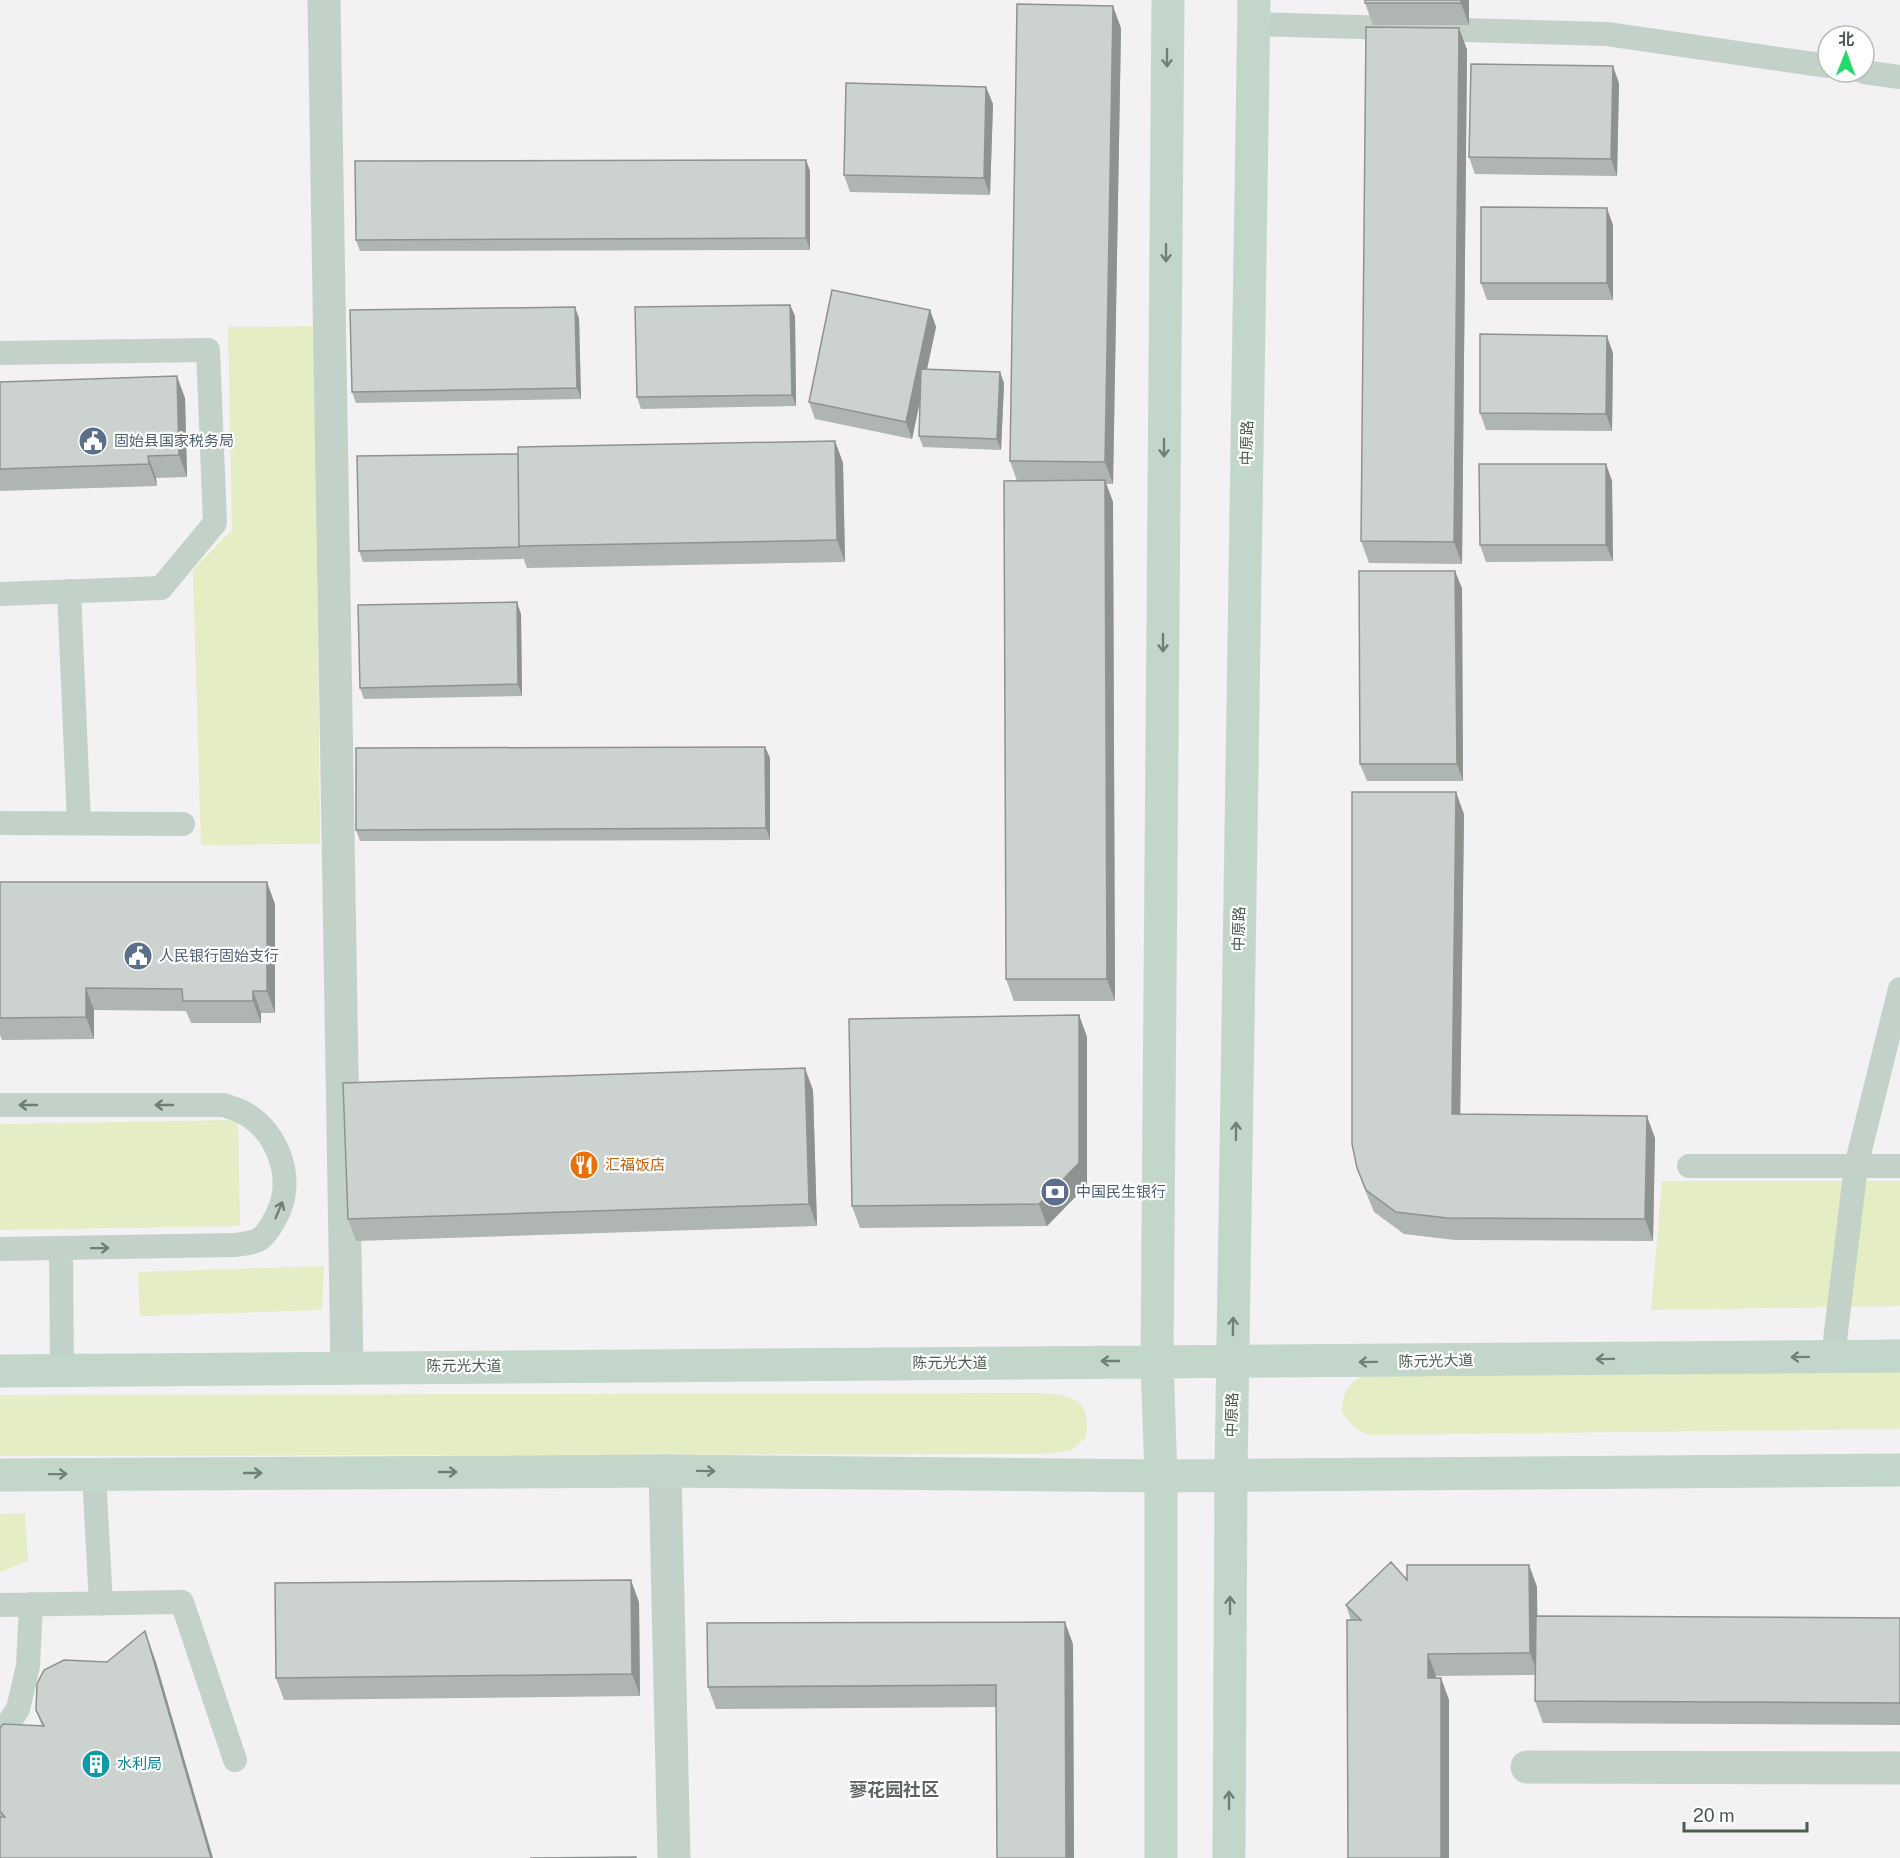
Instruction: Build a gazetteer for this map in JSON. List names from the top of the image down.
{
  "streets": {
    "main road": ["中原路", "陈元光大道"]
  },
  "crossings": [
    ["中原路", "陈元光大道"]
  ],
  "districts": ["蓼花园社区"],
  "places": {
    "public building": ["固始县国家税务局", "人民银行固始支行"],
    "restaurant": ["汇福饭店"],
    "bank": ["中国民生银行"],
    "building": ["水利局"]
  },
  "scale_bar": "20 m",
  "north": "top"
}
